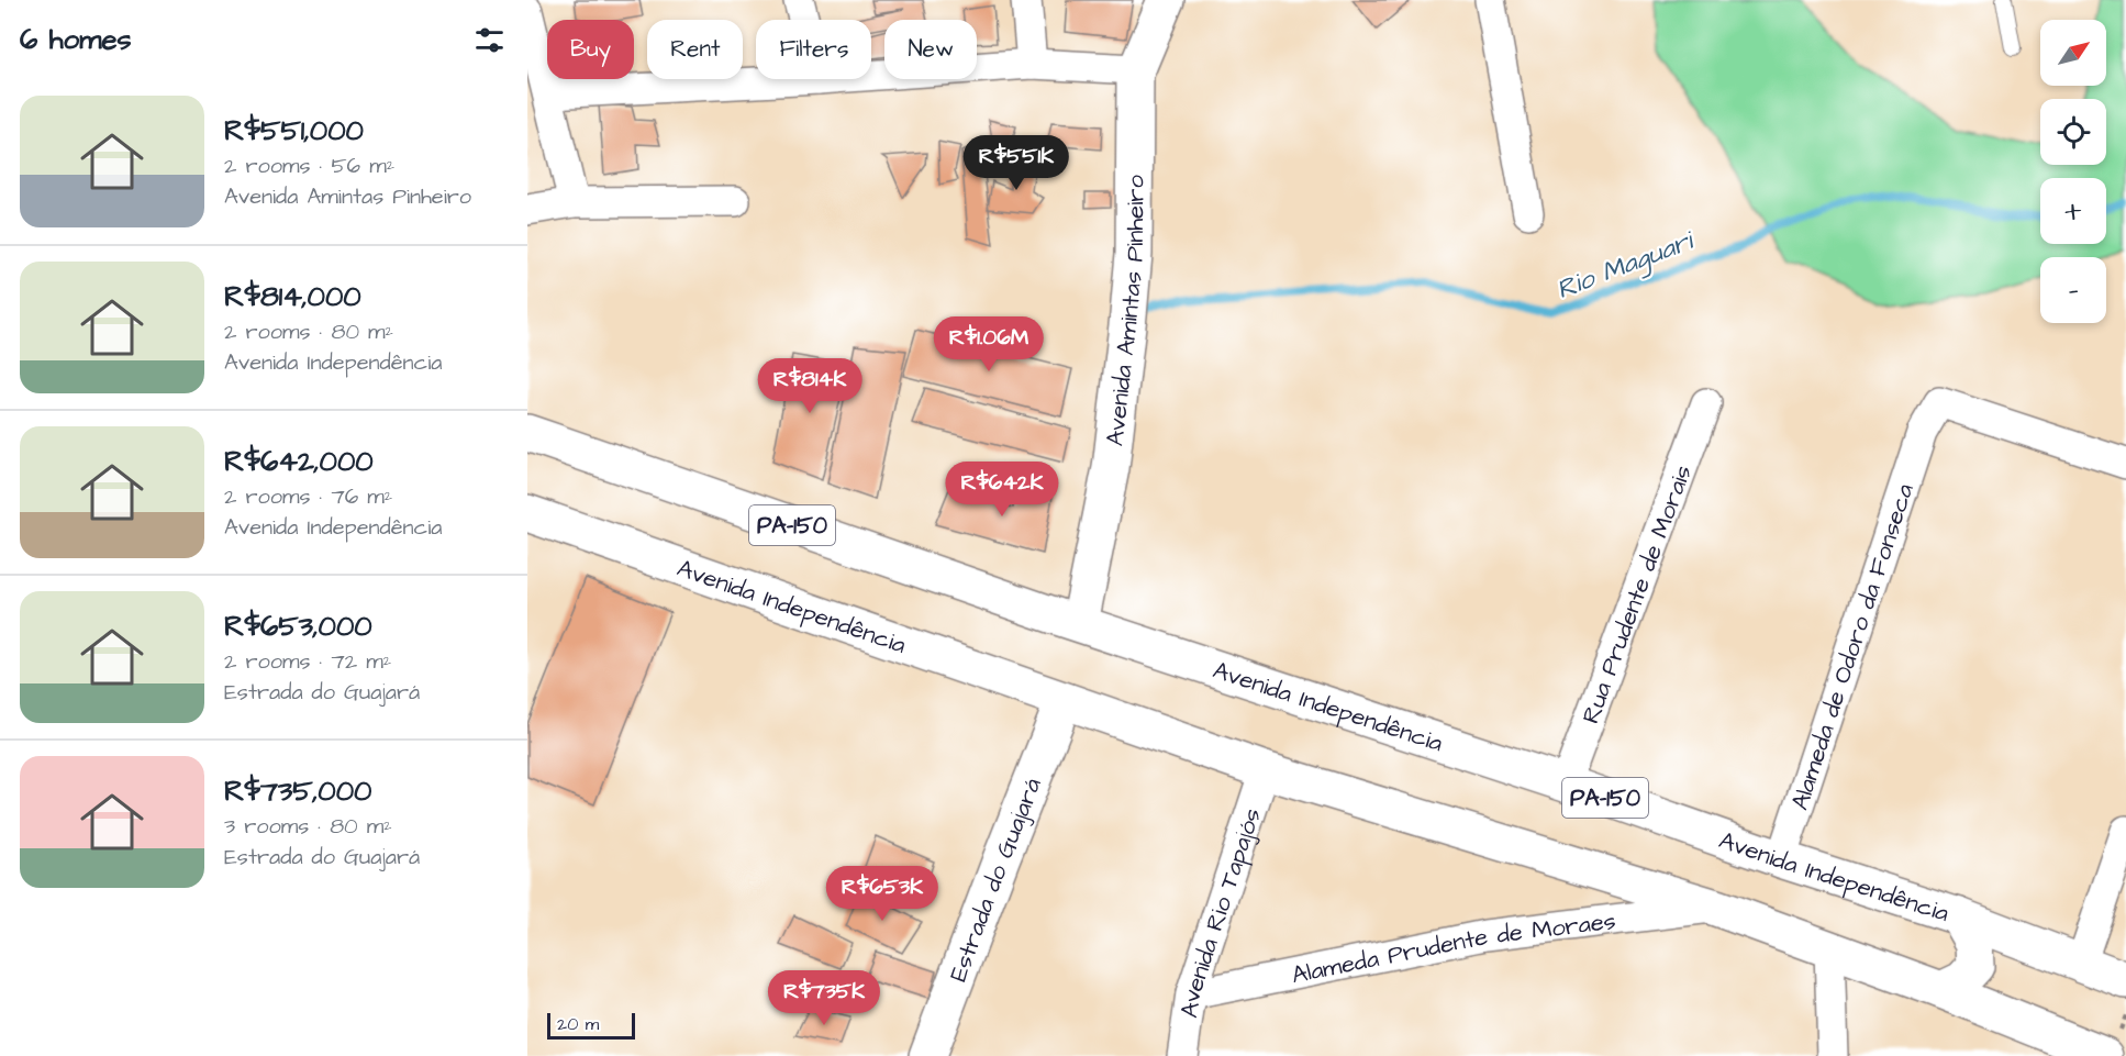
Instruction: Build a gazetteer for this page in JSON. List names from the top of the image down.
{
  "streets": {
    "main road": [
      "Avenida Amintas Pinheiro",
      "PA-150",
      "Avenida Independência",
      "Estrada do Guajará"
    ],
    "street": [
      "Rua Prudente de Morais",
      "Alameda de Odoro da Fonseca",
      "Avenida Rio Tapajós",
      "Alameda Prudente de Moraes"
    ]
  },
  "crossings": [
    ["Avenida Amintas Pinheiro", "Avenida Independência"],
    ["Rua Prudente de Morais", "Avenida Independência"],
    ["Avenida Independência", "Alameda de Odoro da Fonseca"],
    ["Avenida Independência", "Estrada do Guajará"],
    ["Avenida Independência", "Avenida Rio Tapajós"],
    ["Avenida Independência", "Alameda Prudente de Moraes"],
    ["Avenida Rio Tapajós", "Alameda Prudente de Moraes"]
  ],
  "water": ["Rio Maguari"],
  "scale_bar": "20 m",
  "north": "top right",
  "page": {
    "heading": "6 homes",
    "map_buttons": ["+", "−"],
    "chip": [
      "Buy",
      "Rent",
      "Filters",
      "New"
    ],
    "list": [
      {
        "name": "R$551,000",
        "note": "2 rooms · 56 m² · Avenida Amintas Pinheiro"
      },
      {
        "name": "R$814,000",
        "note": "2 rooms · 80 m² · Avenida Independência"
      },
      {
        "name": "R$642,000",
        "note": "2 rooms · 76 m² · Avenida Independência"
      },
      {
        "name": "R$653,000",
        "note": "2 rooms · 72 m² · Estrada do Guajará"
      },
      {
        "name": "R$735,000",
        "note": "3 rooms · 80 m² · Estrada do Guajará"
      }
    ],
    "price": [
      "R$551K",
      "R$1.06M",
      "R$814K",
      "R$642K",
      "R$653K",
      "R$735K"
    ],
    "scale": "20 m"
  }
}
